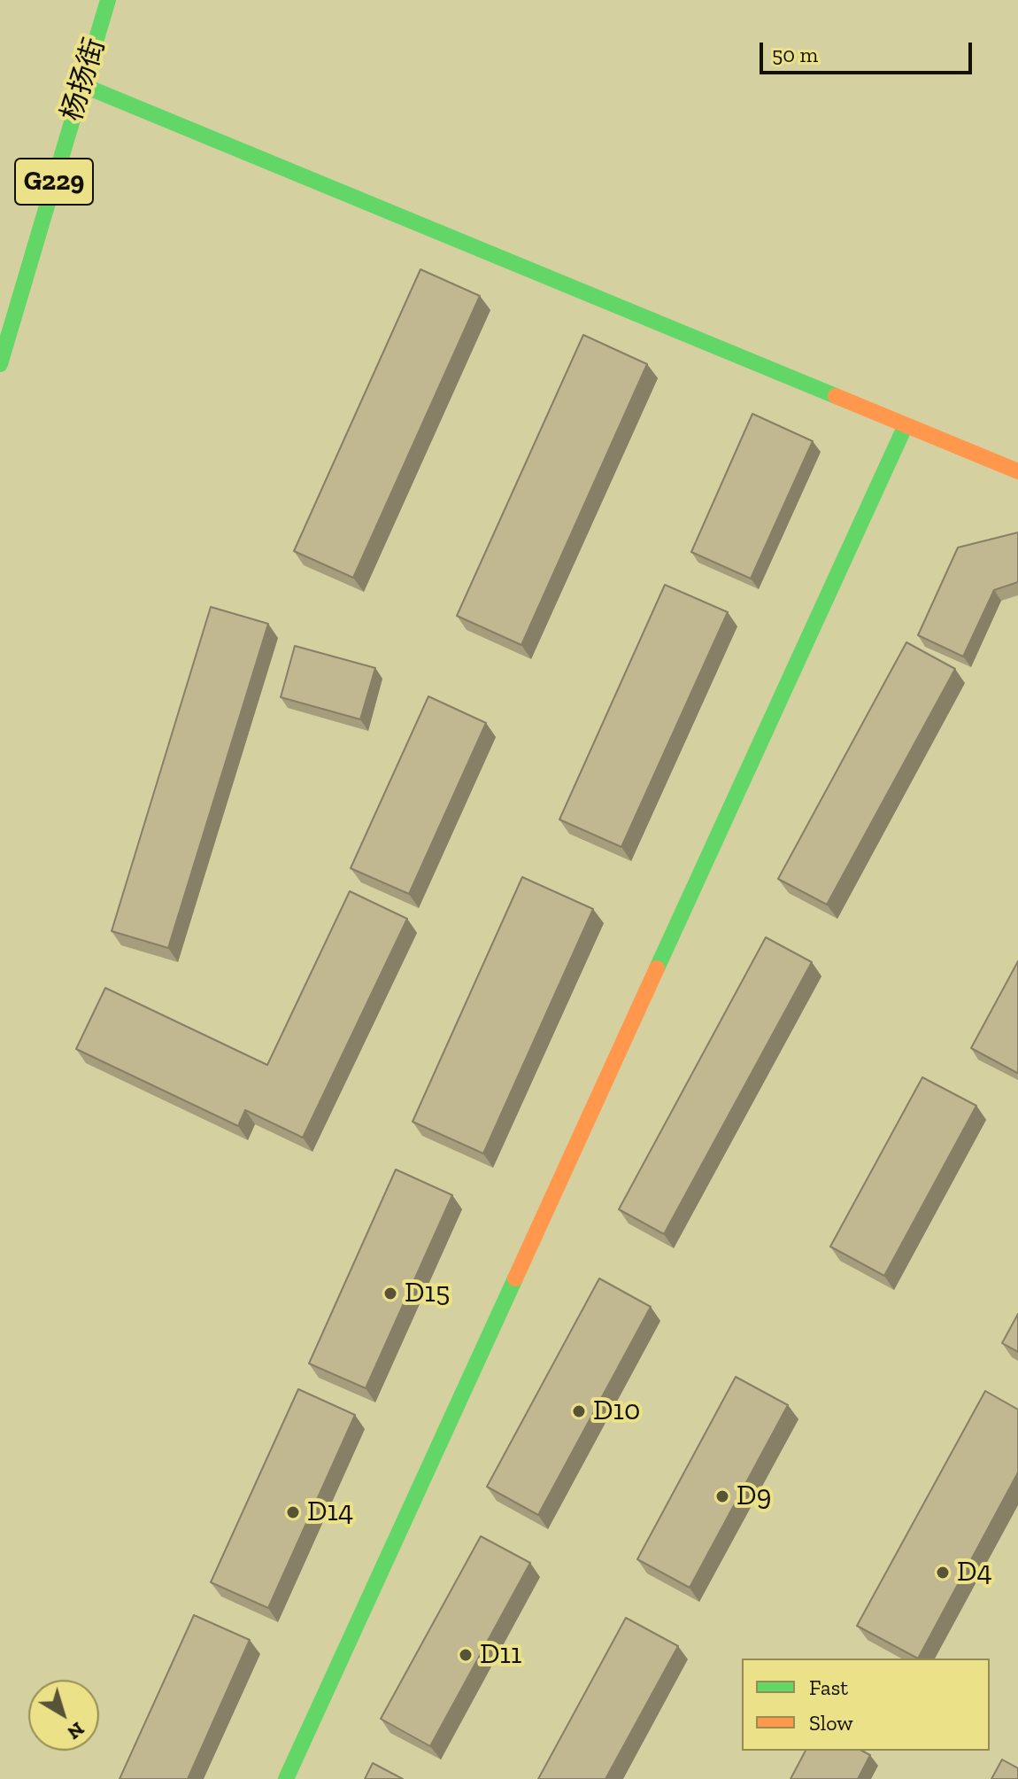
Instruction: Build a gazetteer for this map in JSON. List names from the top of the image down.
{
  "streets": {
    "main road": ["杨扬街", "G229"]
  },
  "places": [
    "D15",
    "D10",
    "D9",
    "D14",
    "D4",
    "D11"
  ],
  "legend": ["Fast", "Slow"],
  "scale_bar": "50 m",
  "north": "bottom right"
}
